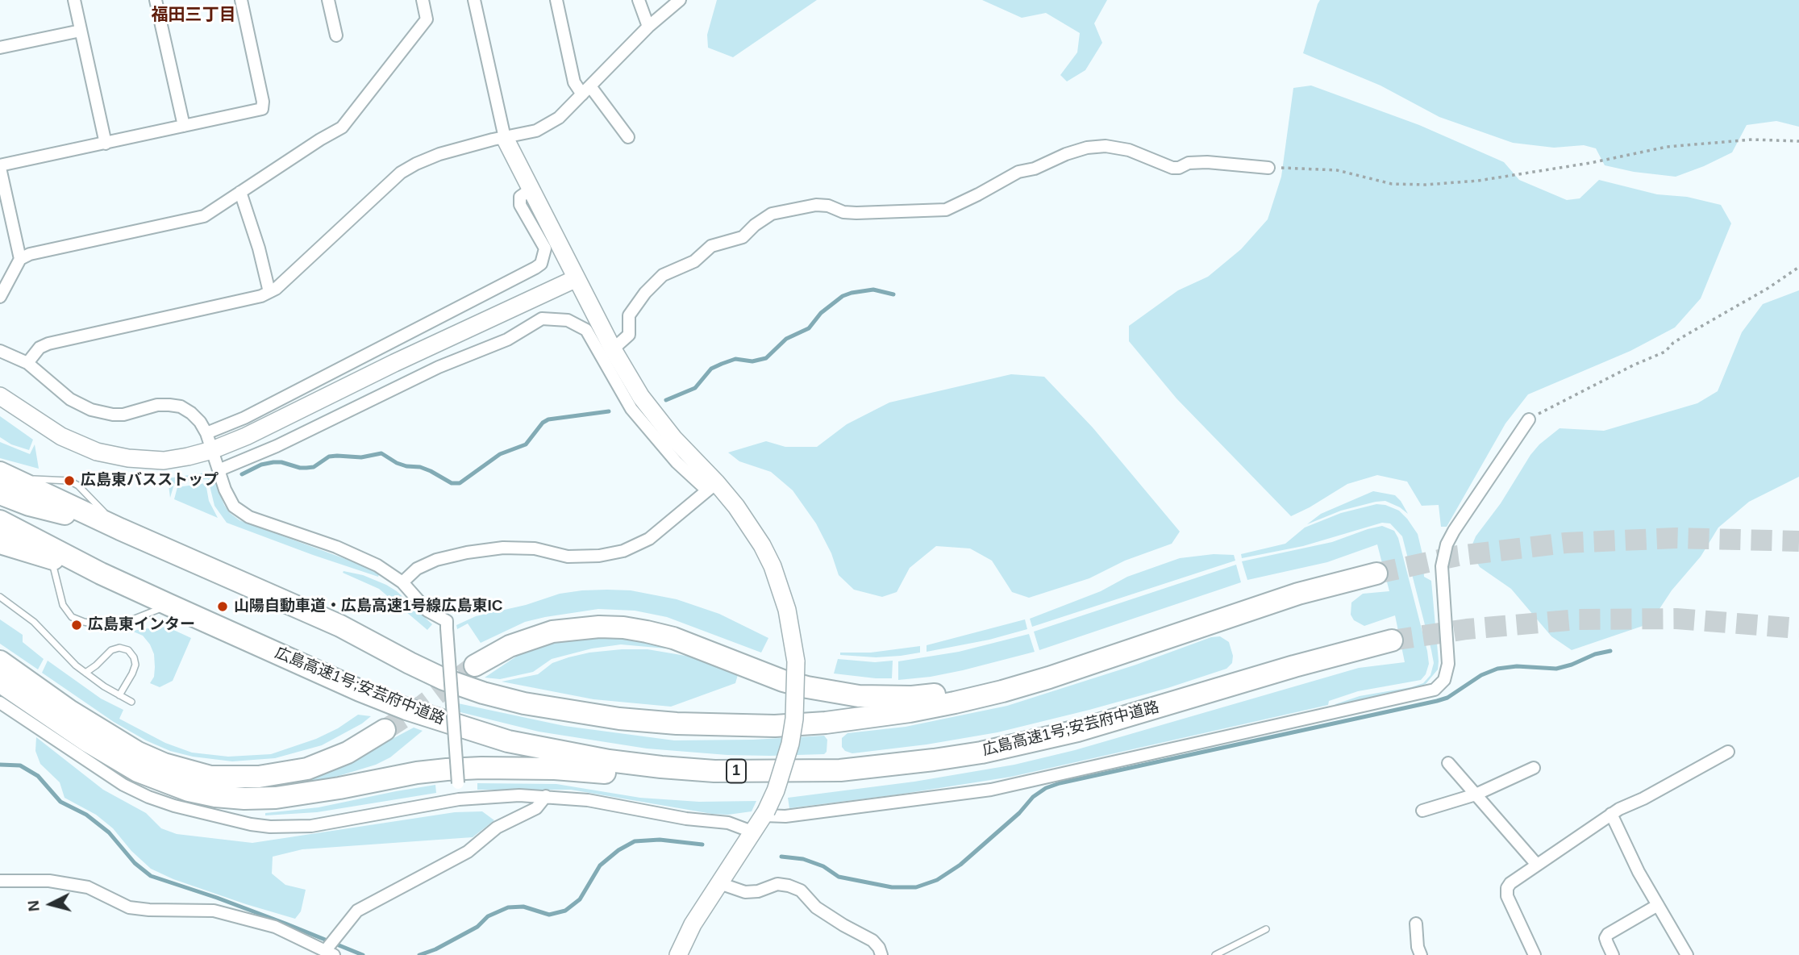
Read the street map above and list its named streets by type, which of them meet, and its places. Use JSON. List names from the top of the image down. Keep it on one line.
{"streets":{"highway":["広島高速1号;安芸府中道路","1"]},"districts":["福田三丁目"],"places":["広島東バスストップ","山陽自動車道・広島高速1号線広島東IC","広島東インター"],"north":"left"}
